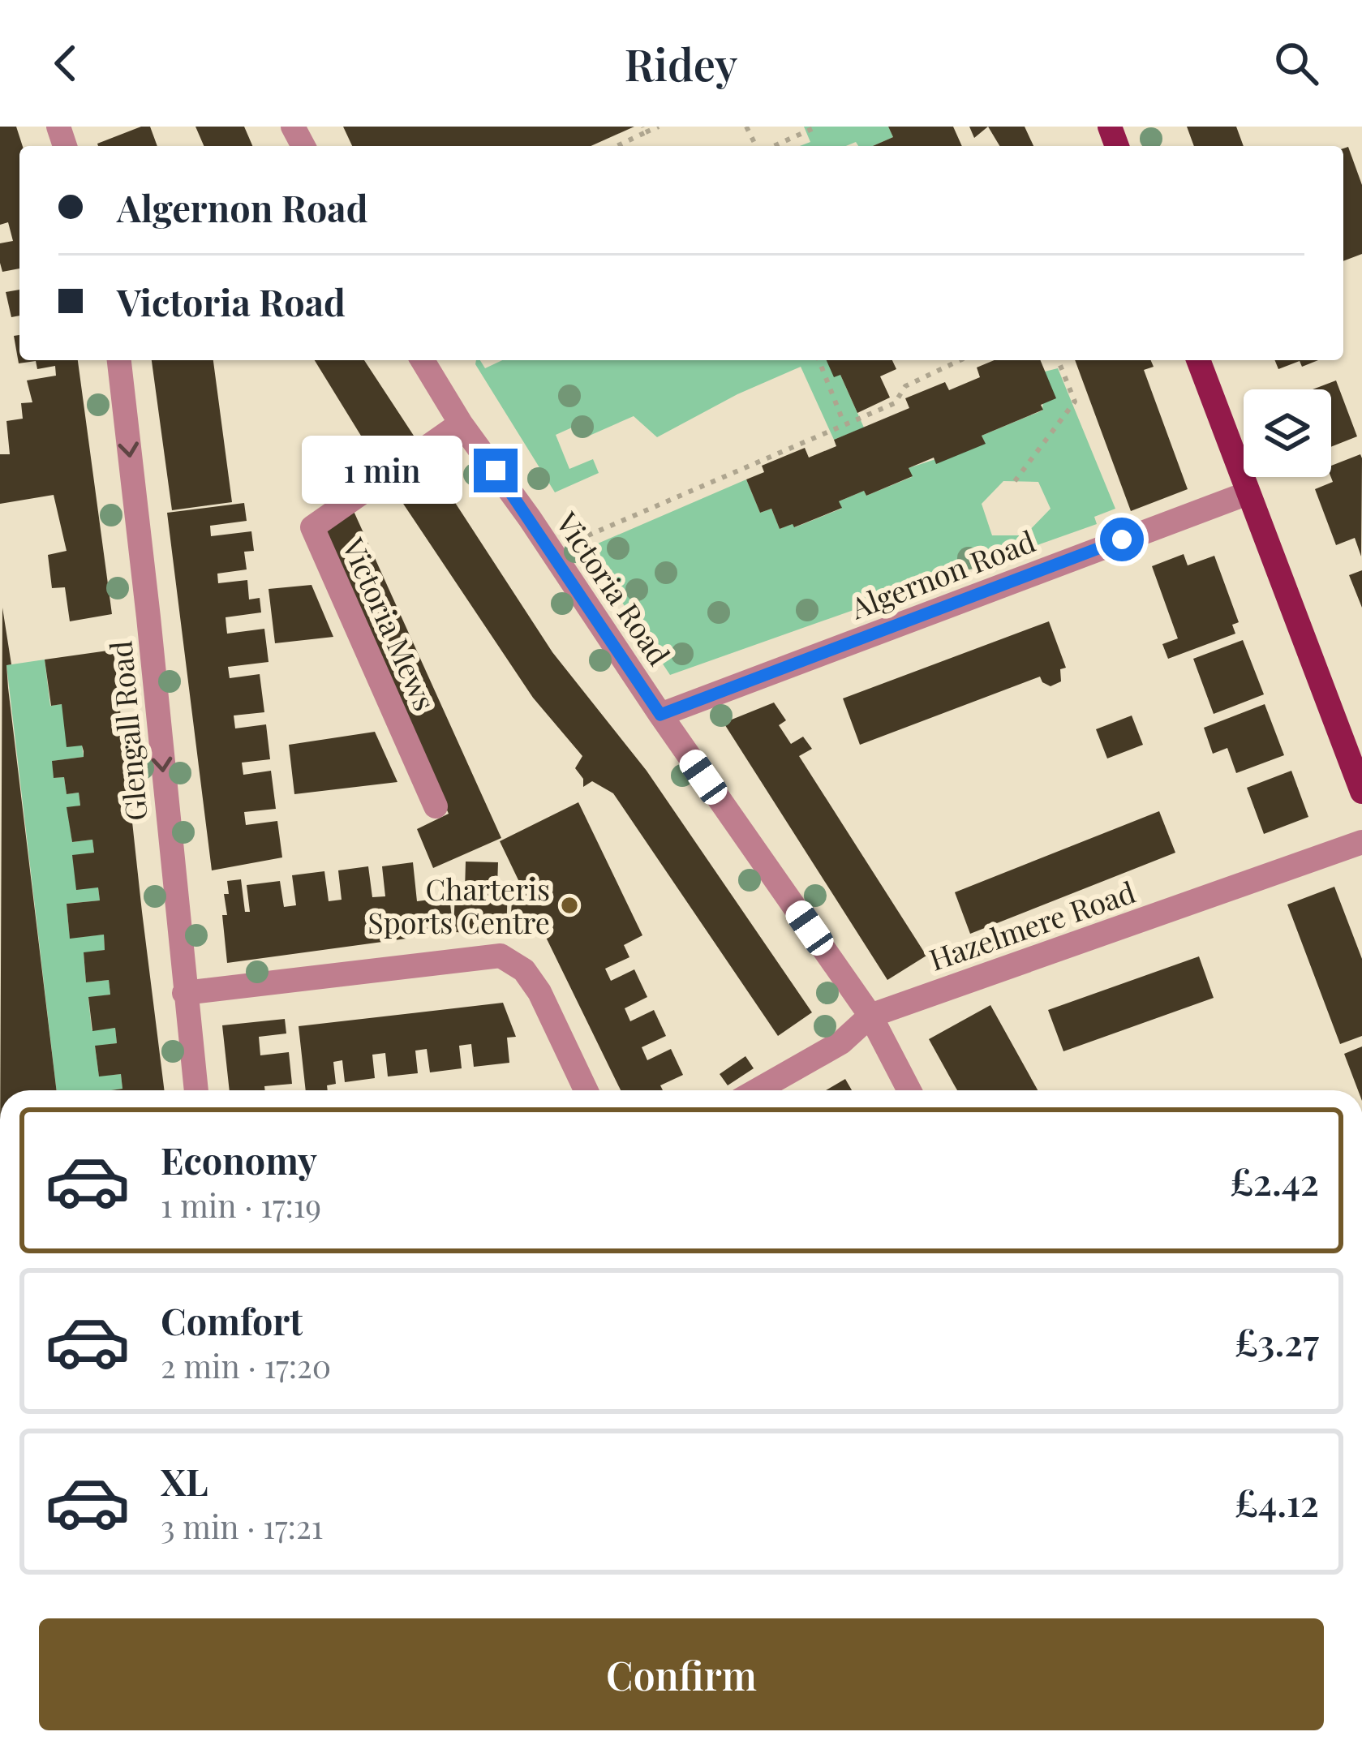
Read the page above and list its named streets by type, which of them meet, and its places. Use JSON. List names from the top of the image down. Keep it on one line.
{"streets":{"street":["Algernon Road","Victoria Road","Victoria Mews","Glengall Road","Hazelmere Road"]},"crossings":[["Algernon Road","Victoria Road"],["Victoria Road","Victoria Mews"],["Victoria Road","Hazelmere Road"]],"one_way":["Glengall Road"],"places":["Charteris Sports Centre"],"page":{"header":"Ridey","banner":["Algernon Road","Victoria Road"],"bubble":"1 min","list":[{"name":"Economy","note":"1 min · 17:19","value":"£2.42"},{"name":"Comfort","note":"2 min · 17:20","value":"£3.27"},{"name":"XL","note":"3 min · 17:21","value":"£4.12"}],"buttons":"Confirm"}}
